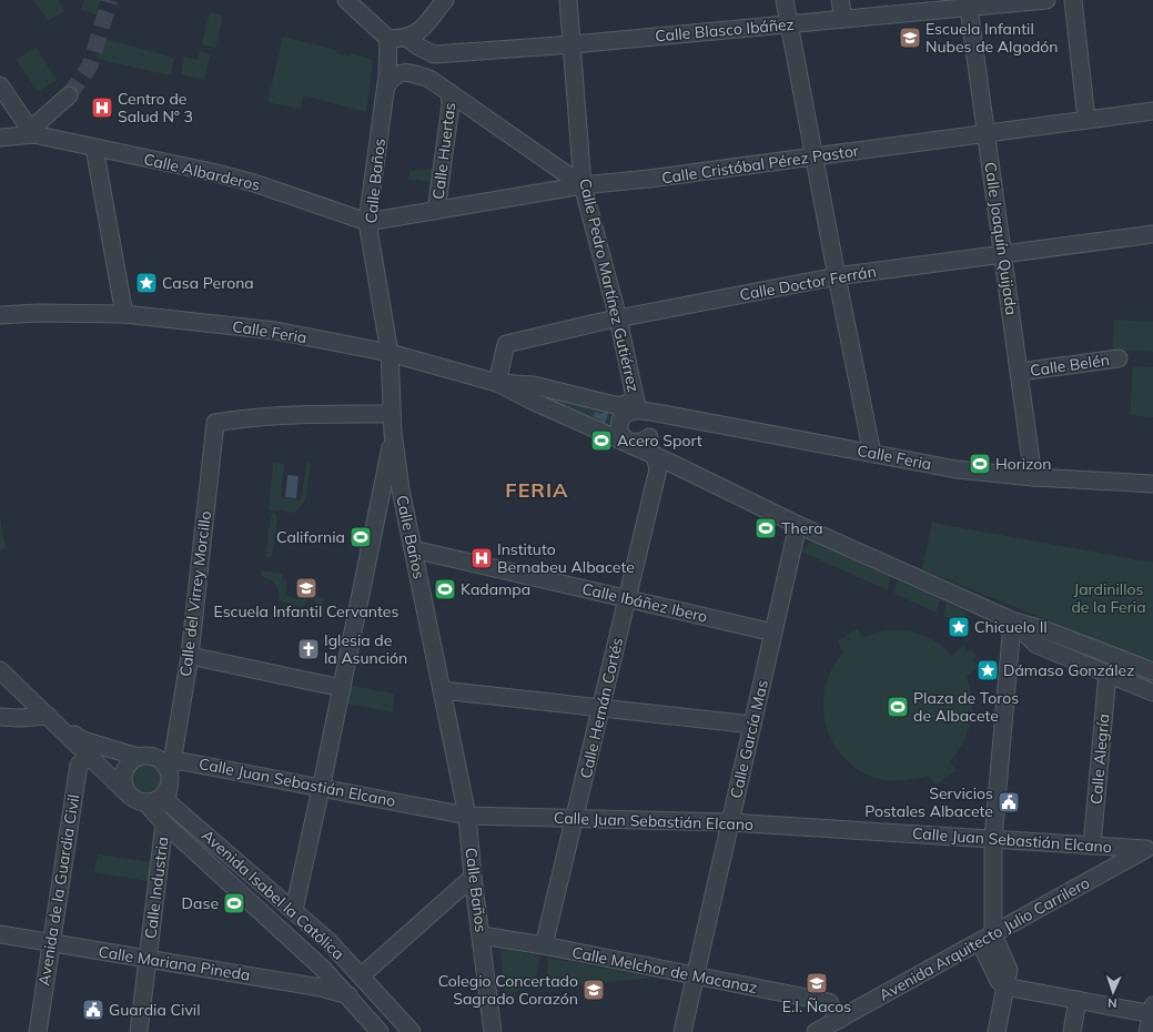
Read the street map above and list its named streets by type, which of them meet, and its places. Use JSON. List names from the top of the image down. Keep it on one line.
{"streets":{"street":["Calle Blasco Ibáñez","Calle Huertas","Calle Cristóbal Pérez Pastor","Calle Albarderos","Calle Baños","Calle Joaquín Quijada","Calle Doctor Ferrán","Calle Pedro Martínez Gutiérrez","Calle Feria","Calle Belén","Calle del Virrey Morcillo","Calle Ibáñez Ibero","Calle Hernán Cortés","Calle García Mas","Calle Alegría","Calle Juan Sebastián Elcano","Calle Industria","Avenida de la Guardia Civil","Avenida Isabel la Católica","Avenida Arquitecto Julio Carrilero","Calle Mariana Pineda","Calle Melchor de Macanaz"]},"crossings":[["Calle Blasco Ibáñez","Calle Joaquín Quijada"],["Calle Blasco Ibáñez","Calle Pedro Martínez Gutiérrez"],["Calle Huertas","Calle Cristóbal Pérez Pastor"],["Calle Cristóbal Pérez Pastor","Calle Albarderos"],["Calle Cristóbal Pérez Pastor","Calle Baños"],["Calle Cristóbal Pérez Pastor","Calle Joaquín Quijada"],["Calle Cristóbal Pérez Pastor","Calle Pedro Martínez Gutiérrez"],["Calle Albarderos","Calle Baños"],["Calle Baños","Calle Feria"],["Calle Baños","Calle del Virrey Morcillo"],["Calle Baños","Calle Ibáñez Ibero"],["Calle Baños","Calle Juan Sebastián Elcano"],["Calle Baños","Calle Melchor de Macanaz"],["Calle Joaquín Quijada","Calle Doctor Ferrán"],["Calle Joaquín Quijada","Calle Feria"],["Calle Joaquín Quijada","Calle Belén"],["Calle Doctor Ferrán","Calle Pedro Martínez Gutiérrez"],["Calle Doctor Ferrán","Calle Feria"],["Calle Pedro Martínez Gutiérrez","Calle Feria"],["Calle Feria","Calle Hernán Cortés"],["Calle Feria","Calle García Mas"],["Calle Feria","Calle Alegría"],["Calle del Virrey Morcillo","Calle Juan Sebastián Elcano"],["Calle del Virrey Morcillo","Avenida Isabel la Católica"],["Calle Ibáñez Ibero","Calle Hernán Cortés"],["Calle Ibáñez Ibero","Calle García Mas"],["Calle Hernán Cortés","Calle Juan Sebastián Elcano"],["Calle Hernán Cortés","Calle Melchor de Macanaz"],["Calle García Mas","Calle Juan Sebastián Elcano"],["Calle García Mas","Calle Melchor de Macanaz"],["Calle Alegría","Calle Juan Sebastián Elcano"],["Calle Juan Sebastián Elcano","Avenida Isabel la Católica"],["Calle Juan Sebastián Elcano","Avenida Arquitecto Julio Carrilero"],["Calle Industria","Avenida Isabel la Católica"],["Calle Industria","Calle Mariana Pineda"],["Avenida de la Guardia Civil","Avenida Isabel la Católica"],["Avenida de la Guardia Civil","Calle Mariana Pineda"],["Avenida Isabel la Católica","Calle Mariana Pineda"],["Avenida Arquitecto Julio Carrilero","Calle Melchor de Macanaz"]],"districts":["FERIA"],"parks":["Jardinillos de la Feria"],"places":{"school or university":["Escuela Infantil Nubes de Algodón","Escuela Infantil Cervantes","E.I. Ñacos","Colegio Concertado Sagrado Corazón"],"hospital":["Centro de Salud Nº 3","Instituto Bernabeu Albacete"],"place":["Casa Perona","Chicuelo II","Dámaso González"],"sports":["Acero Sport","Horizon","Thera","California","Kadampa","Plaza de Toros de Albacete","Dase"],"church":["Iglesia de la Asunción"],"public building":["Servicios Postales Albacete","Guardia Civil"]},"north":"bottom"}
